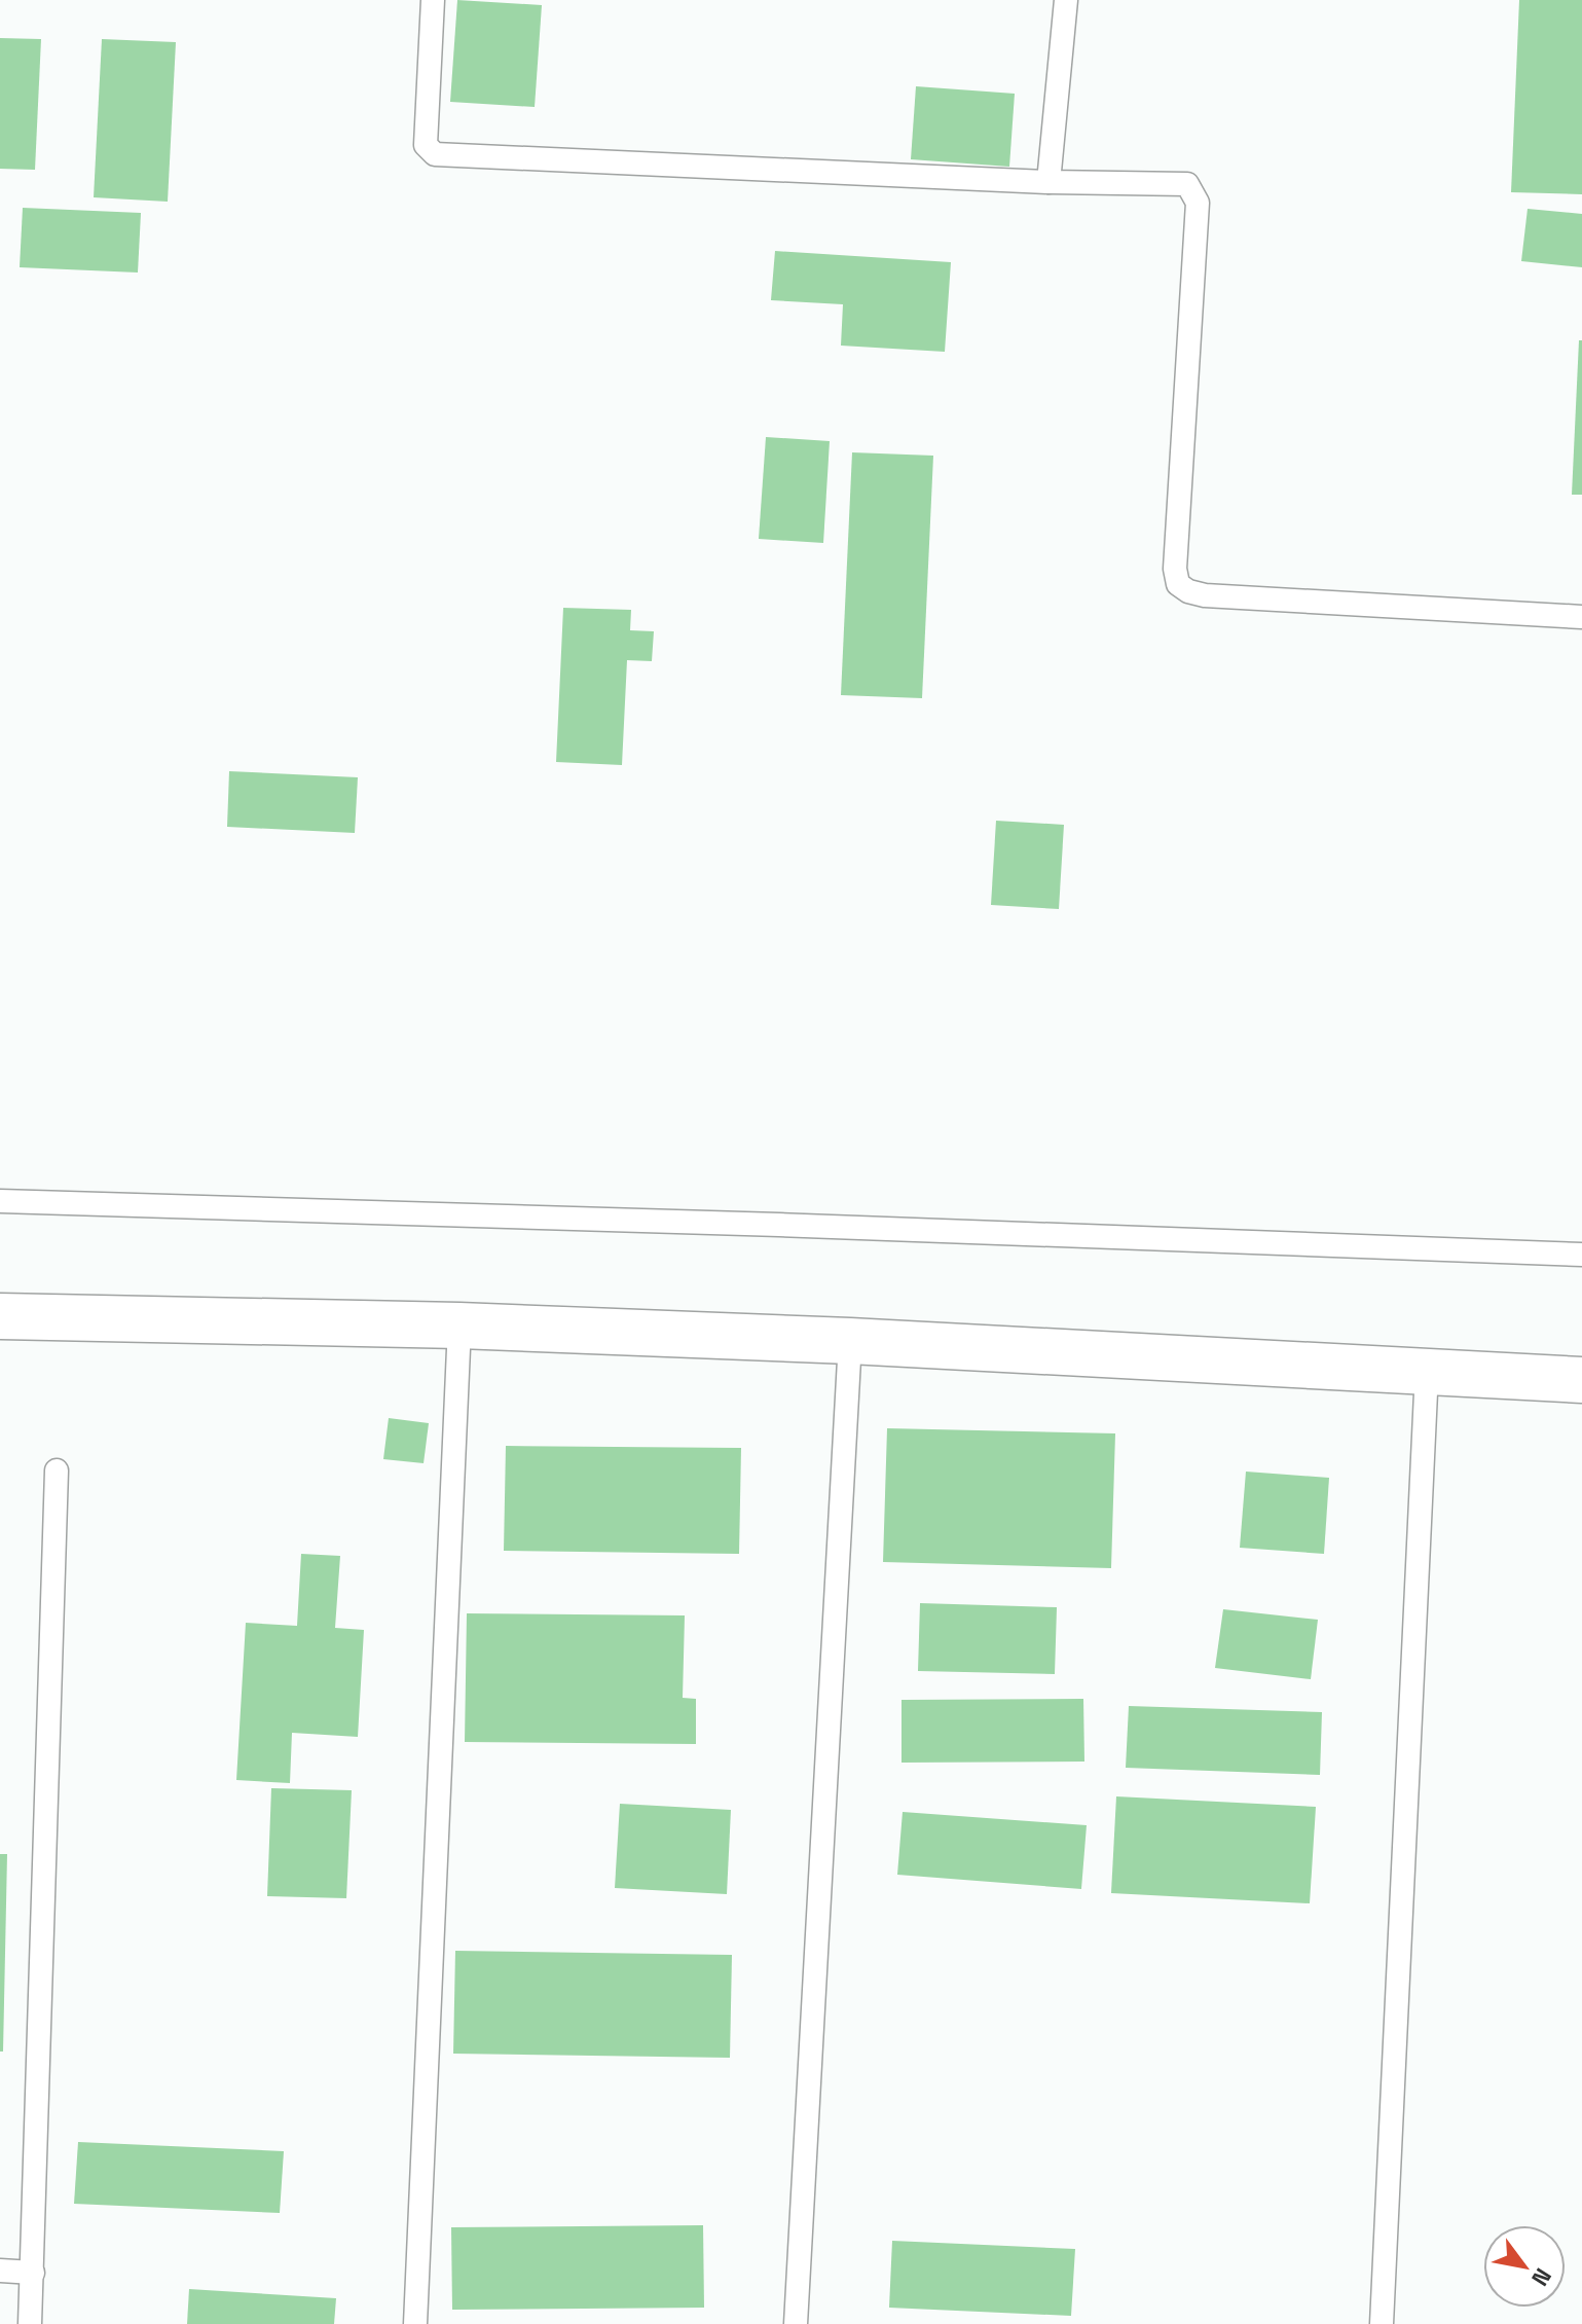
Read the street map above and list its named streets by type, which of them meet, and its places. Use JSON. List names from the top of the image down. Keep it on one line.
{"north":"bottom right"}
